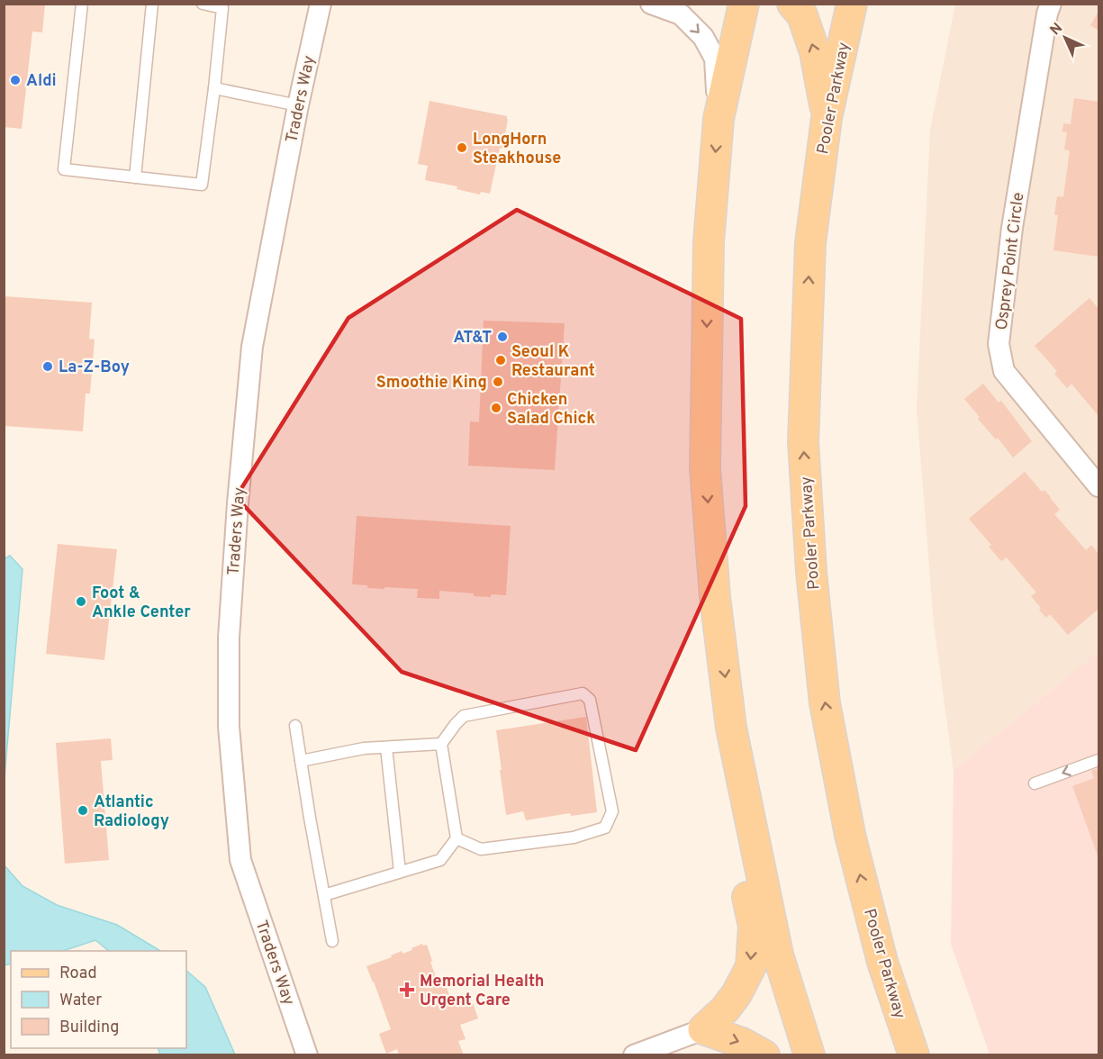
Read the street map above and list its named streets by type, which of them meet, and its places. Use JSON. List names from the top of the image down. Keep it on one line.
{"streets":{"main road":["Pooler Parkway"],"street":["Traders Way","Osprey Point Circle"]},"places":{"other":["Aldi","LongHorn Steakhouse","AT&T","Seoul K Restaurant","La-Z-Boy","Smoothie King","Chicken Salad Chick","Foot & Ankle Center","Atlantic Radiology"],"health":["Memorial Health Urgent Care"]},"legend":["Road","Water","Building"],"north":"top left"}
